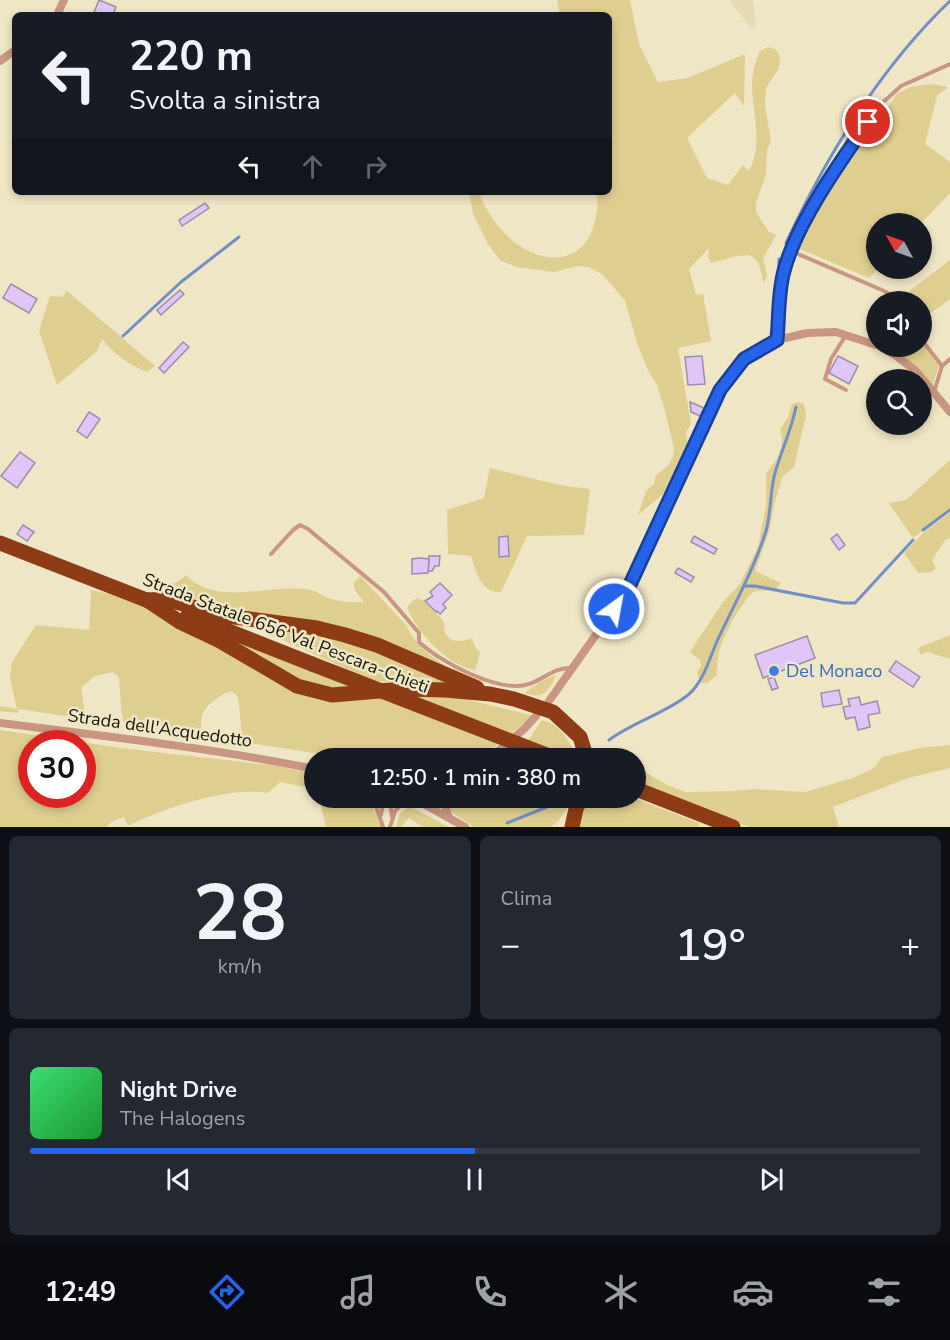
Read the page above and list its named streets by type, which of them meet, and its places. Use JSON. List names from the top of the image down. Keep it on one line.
{"streets":{"highway":["Strada Statale 656 Val Pescara-Chieti"],"street":["Strada dell'Acquedotto"]},"places":["Del Monaco"],"north":"top left","page":{"turn":["220 m","Svolta a sinistra"],"limit":"30","trip":"12:50 · 1 min · 380 m","tile":[["28","km/h"],"Clima"],"heat":["−","19°","+"],"song":["Night Drive","The Halogens"],"tabs":"12:49"}}
